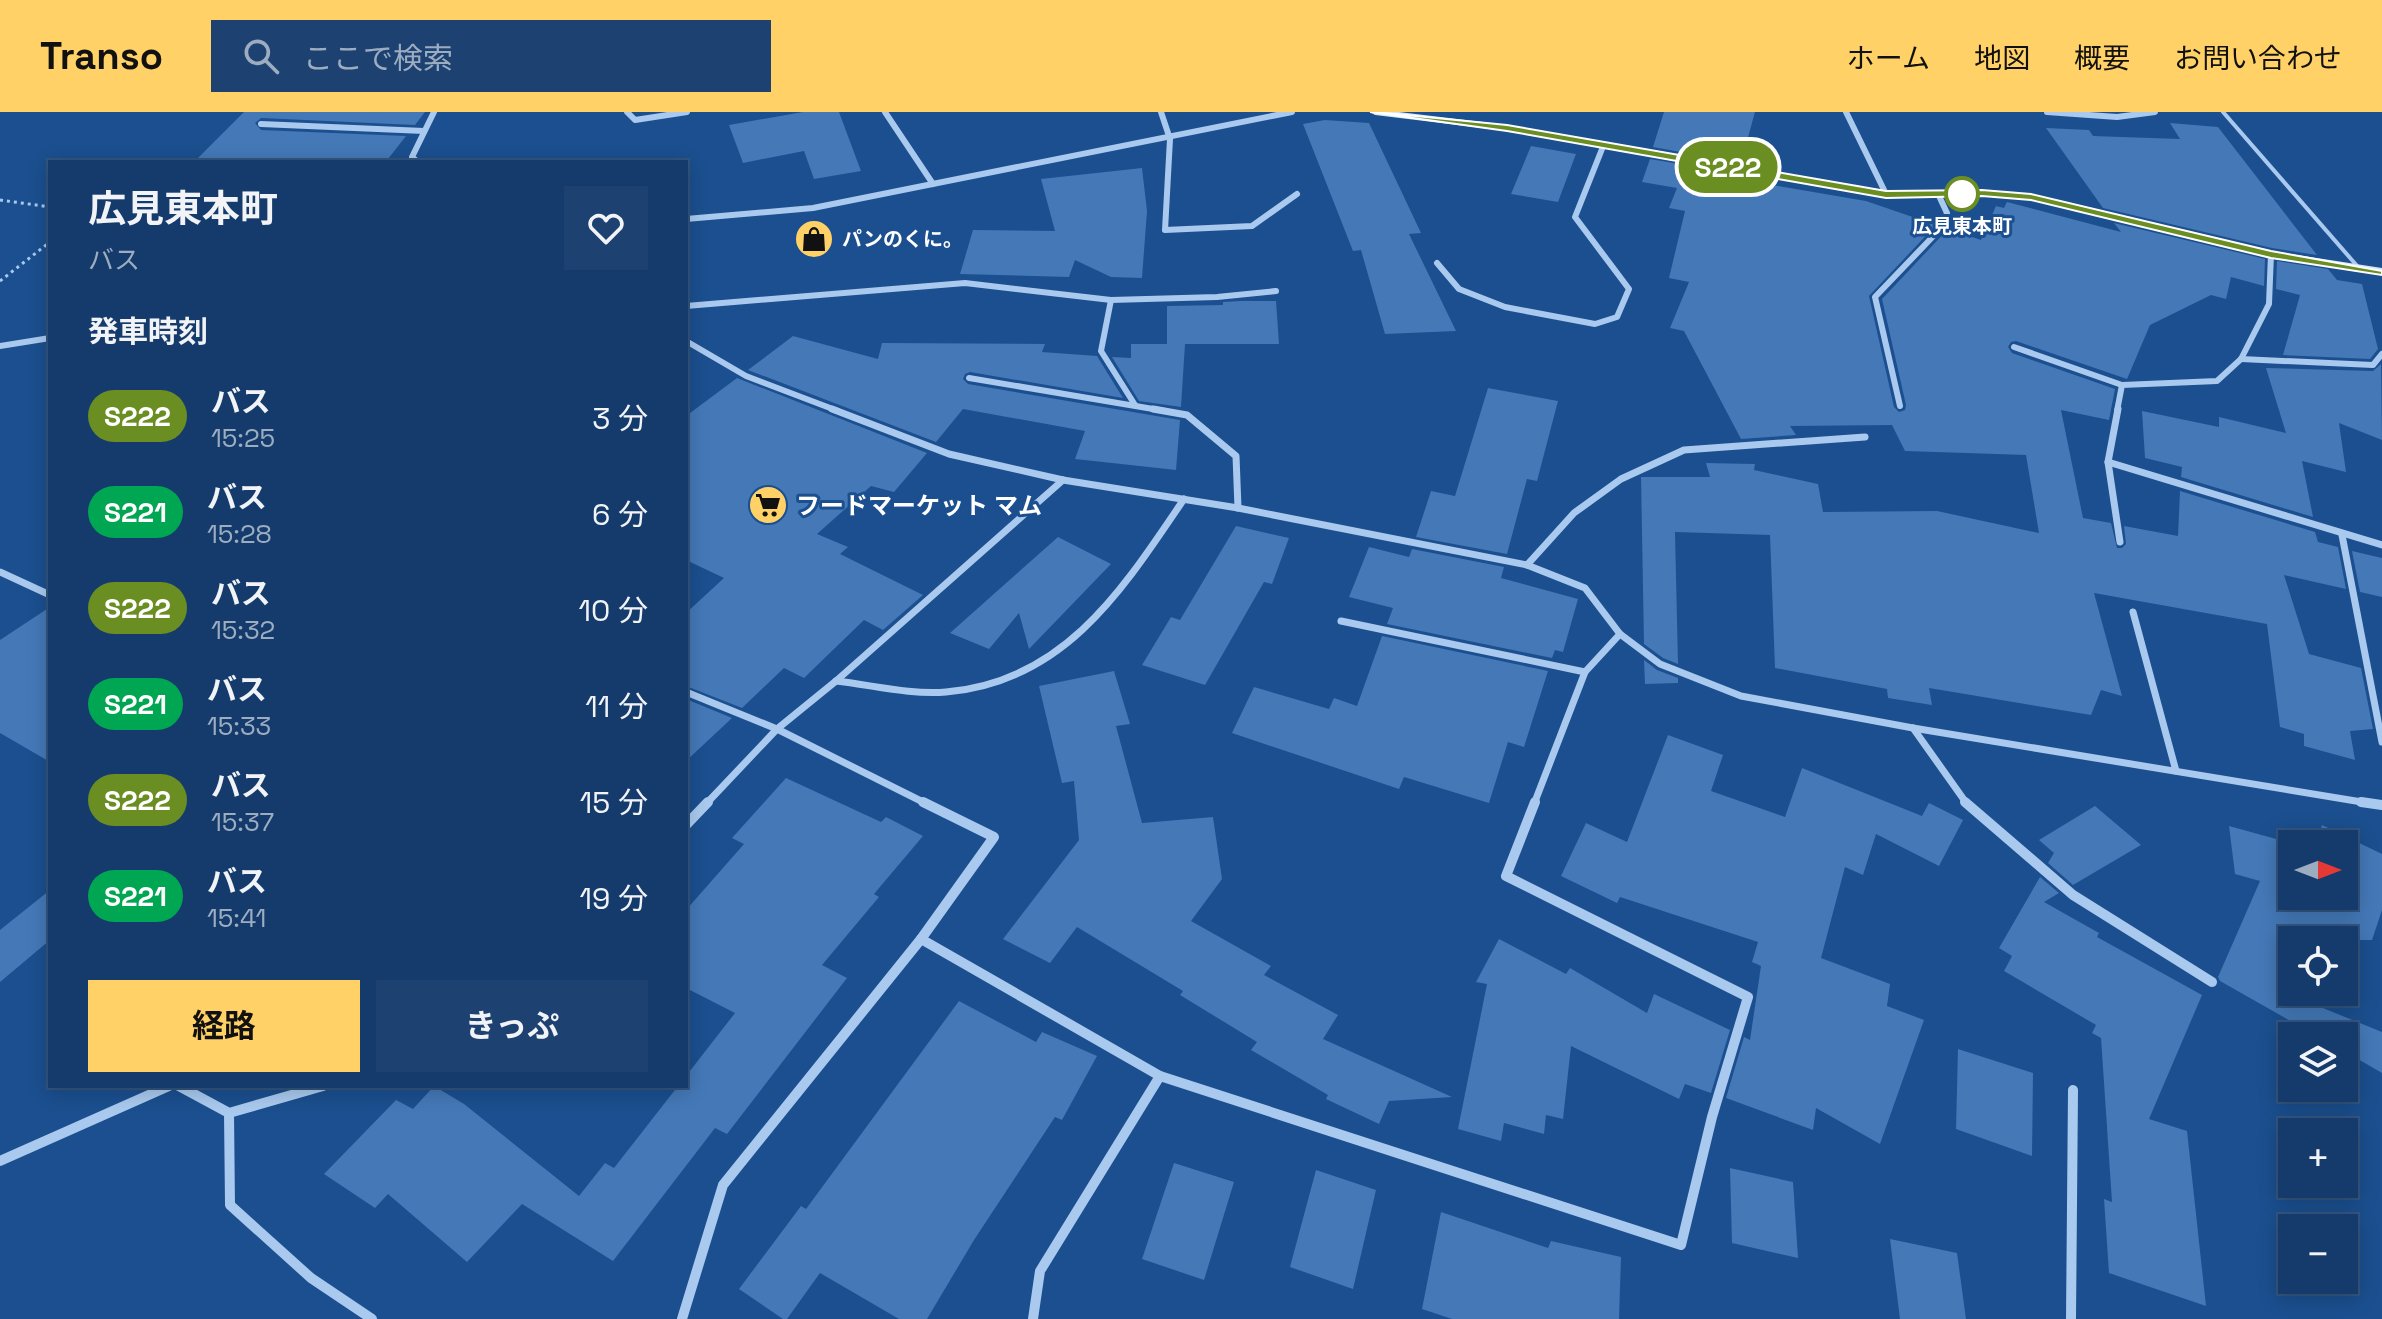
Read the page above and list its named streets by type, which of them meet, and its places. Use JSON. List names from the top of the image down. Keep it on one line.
{"places":{"other":["広見東本町"],"shop":["パンのくに。"],"supermarket":["フードマーケット マム"]},"lines":["bus line S222"],"north":"right","page":{"header":"Transo","search":"ここで検索","nav":["ホーム","地図","概要","お問い合わせ"],"on_map":"S222","heading":[["広見東本町","バス"],"発車時刻"],"list":[{"mark":"S222","name":"バス","note":"15:25","value":"3 分"},{"mark":"S221","name":"バス","note":"15:28","value":"6 分"},{"mark":"S222","name":"バス","note":"15:32","value":"10 分"},{"mark":"S221","name":"バス","note":"15:33","value":"11 分"},{"mark":"S222","name":"バス","note":"15:37","value":"15 分"},{"mark":"S221","name":"バス","note":"15:41","value":"19 分"}],"map_buttons":["+","−"],"buttons":["経路","きっぷ"]}}
